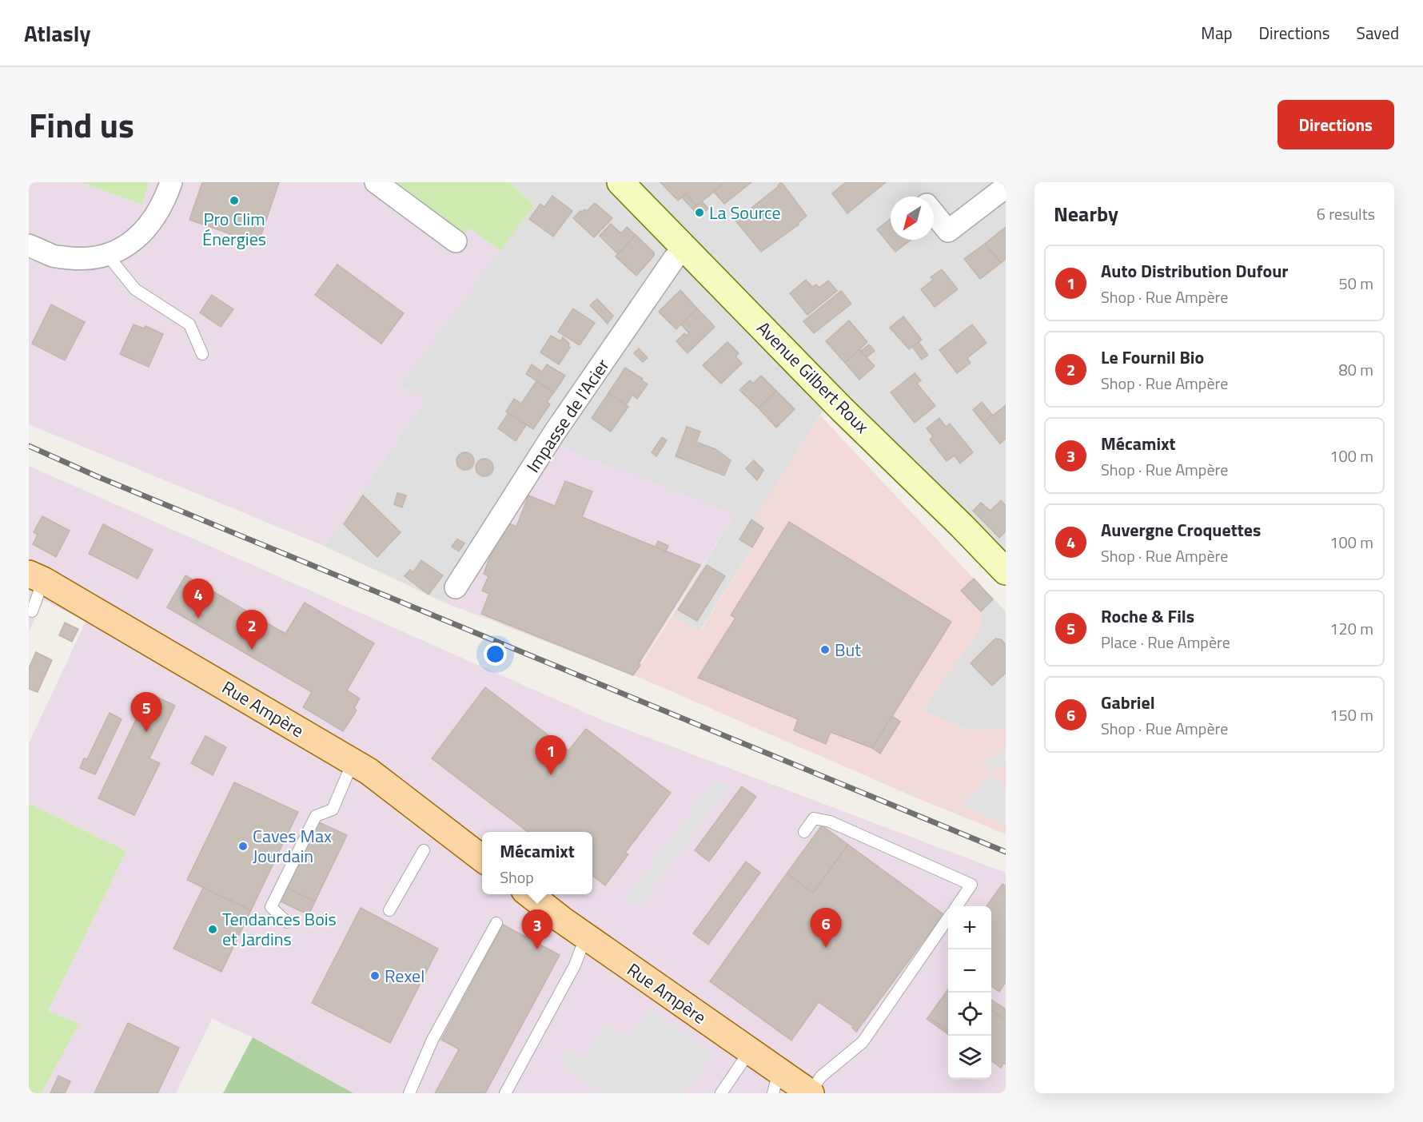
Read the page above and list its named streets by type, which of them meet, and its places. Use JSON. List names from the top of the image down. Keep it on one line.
{"streets":{"main road":["Avenue Gilbert Roux","Rue Ampère"],"street":["Impasse de l'Acier"]},"crossings":[["Avenue Gilbert Roux","Impasse de l'Acier"]],"places":["Pro Clim Énergies","La Source","But","Caves Max Jourdain","Tendances Bois et Jardins","Rexel"],"north":"bottom left","page":{"header":"Atlasly","nav":["Map","Directions","Saved"],"title":"Find us","buttons":"Directions","heading":["Nearby","6 results"],"list":[{"mark":"1","name":"Auto Distribution Dufour","note":"Shop · Rue Ampère","value":"50 m"},{"mark":"2","name":"Le Fournil Bio","note":"Shop · Rue Ampère","value":"80 m"},{"mark":"3","name":"Mécamixt","note":"Shop · Rue Ampère","value":"100 m"},{"mark":"4","name":"Auvergne Croquettes","note":"Shop · Rue Ampère","value":"100 m"},{"mark":"5","name":"Roche & Fils","note":"Place · Rue Ampère","value":"120 m"},{"mark":"6","name":"Gabriel","note":"Shop · Rue Ampère","value":"150 m"}],"pins":["4","2","5","1","6","3"],"popup":["Mécamixt","Shop"],"map_buttons":["+","−"]}}
